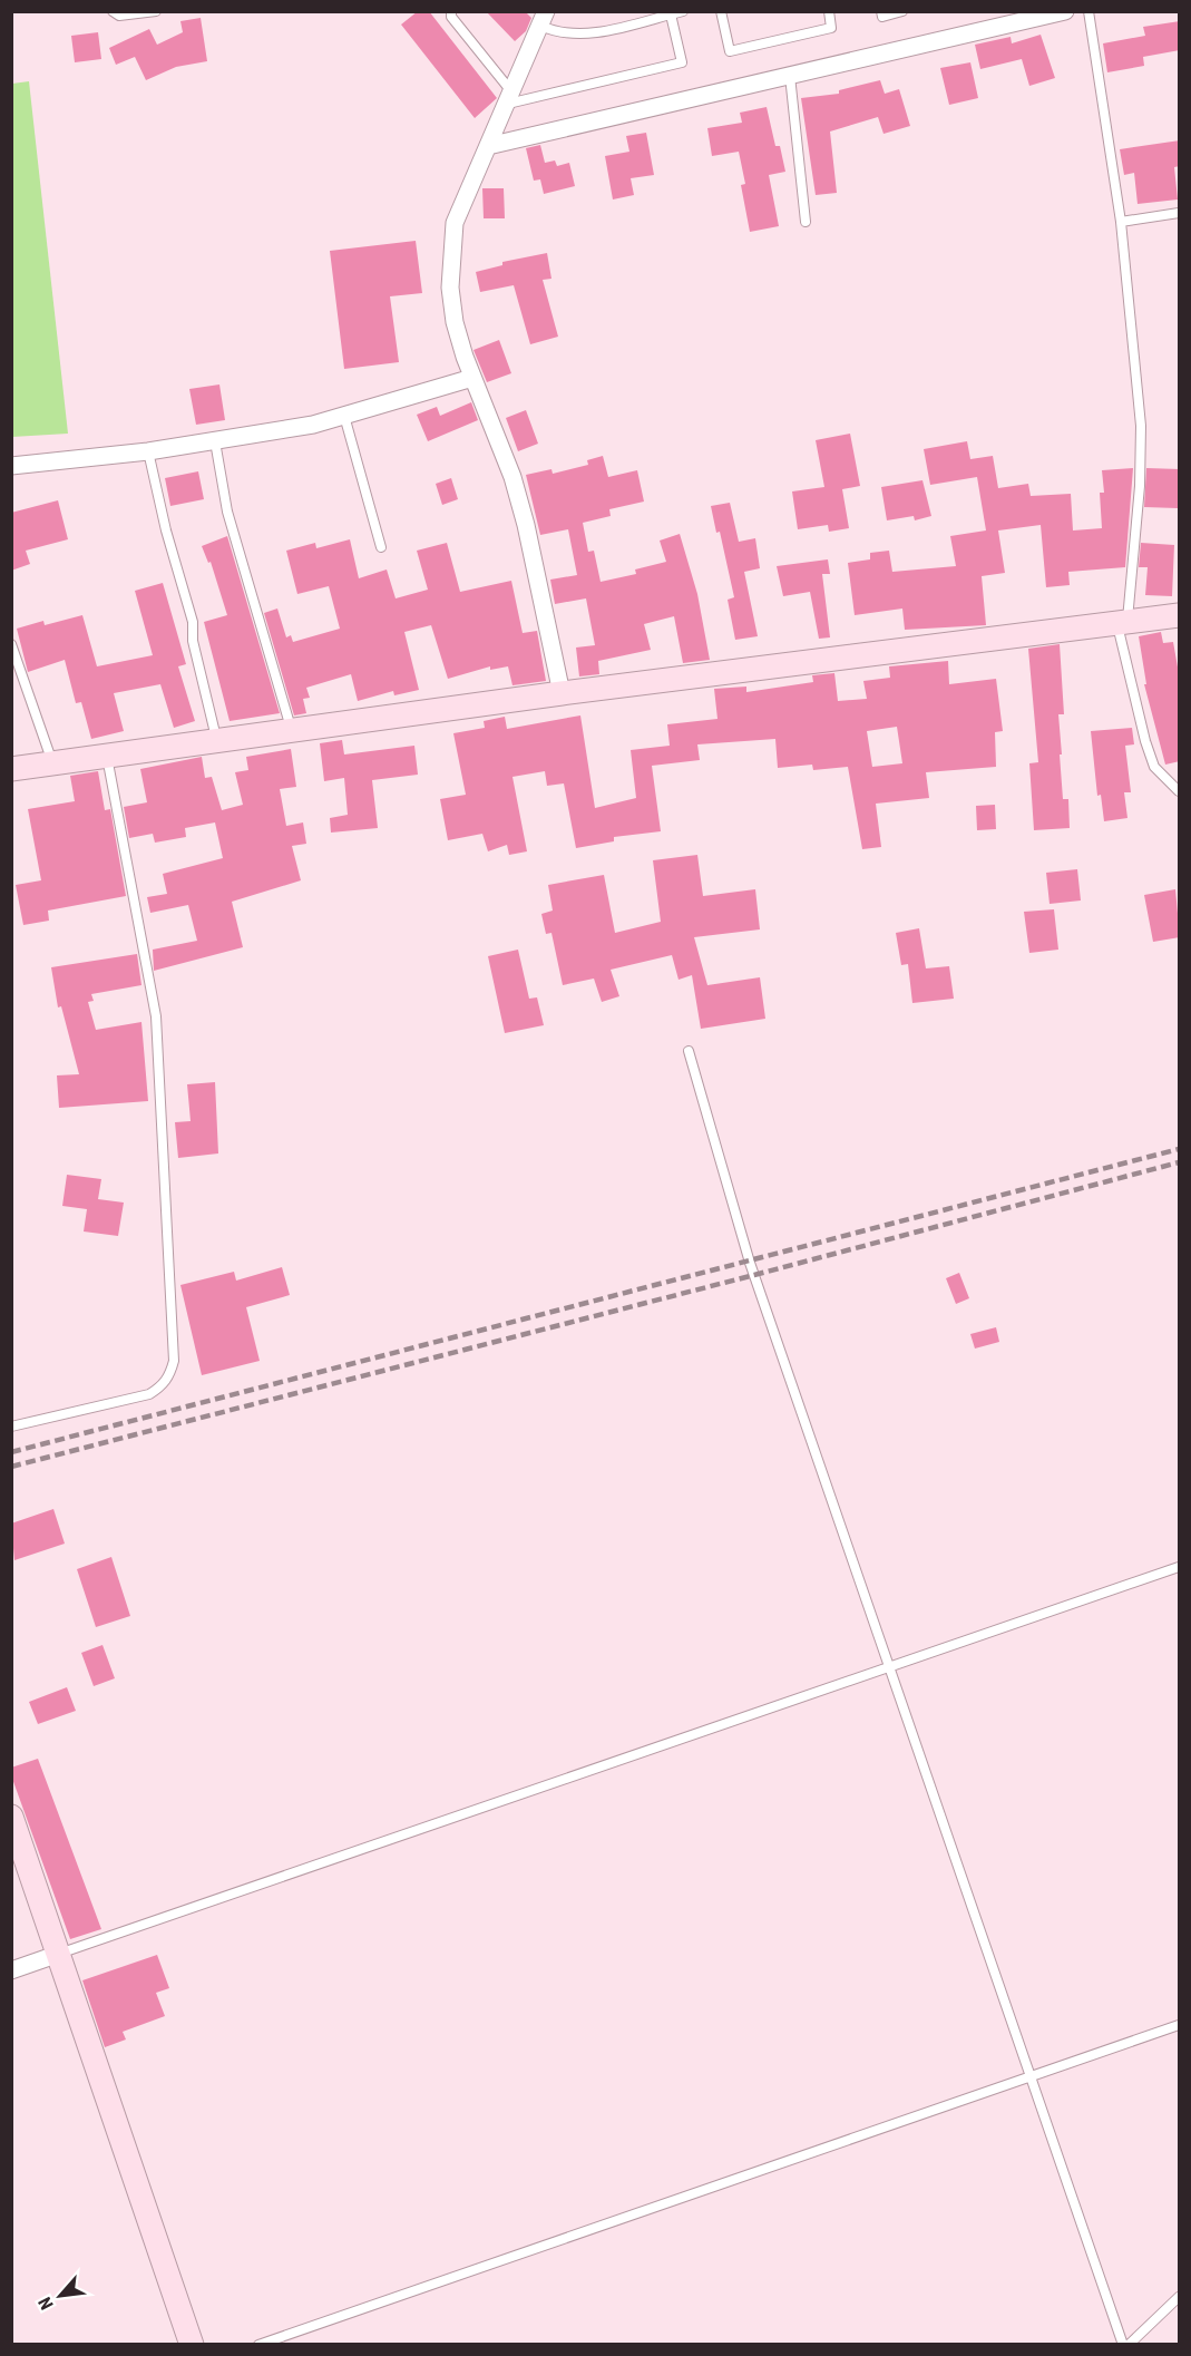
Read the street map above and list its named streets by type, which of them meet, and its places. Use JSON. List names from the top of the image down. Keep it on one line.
{"north":"bottom left"}
